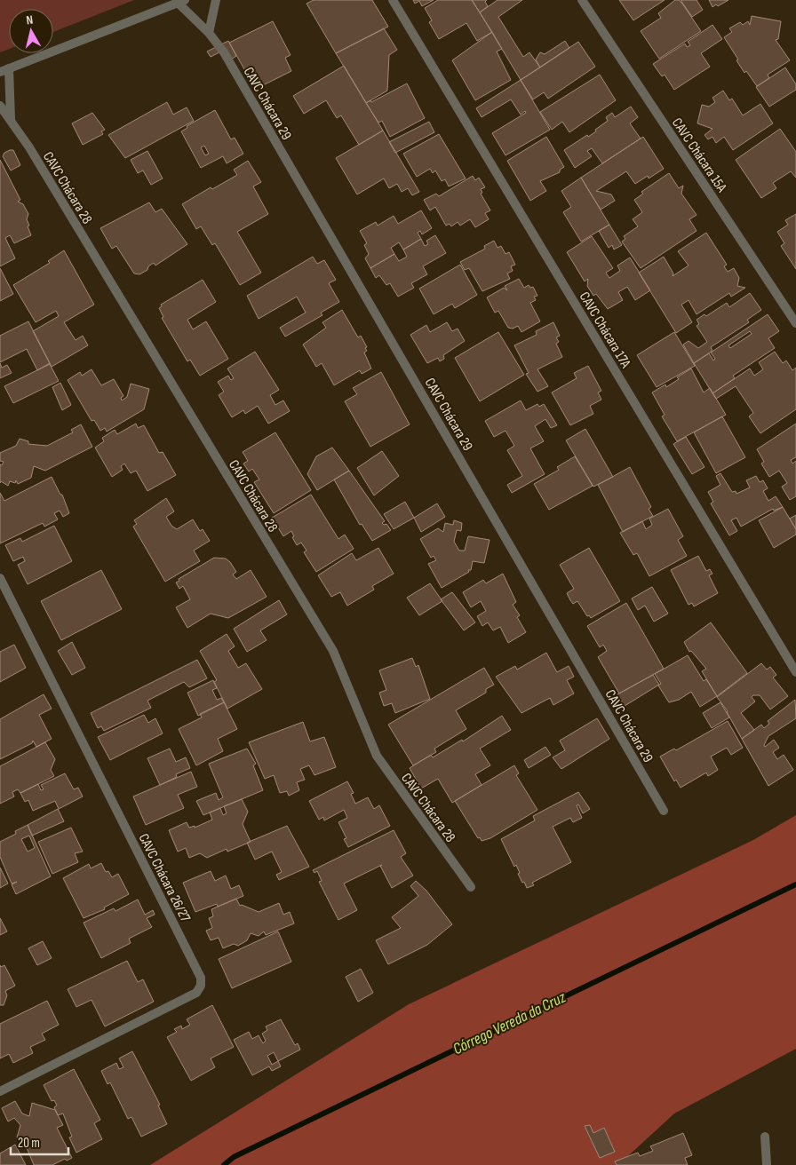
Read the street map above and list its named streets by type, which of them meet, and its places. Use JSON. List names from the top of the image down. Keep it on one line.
{"streets":{"street":["CAVC Chácara 29","CAVC Chácara 15A","CAVC Chácara 28","CAVC Chácara 17A","CAVC Chácara 26/27"]},"water":["Córrego Vereda da Cruz"],"scale_bar":"20 m","north":"top"}
